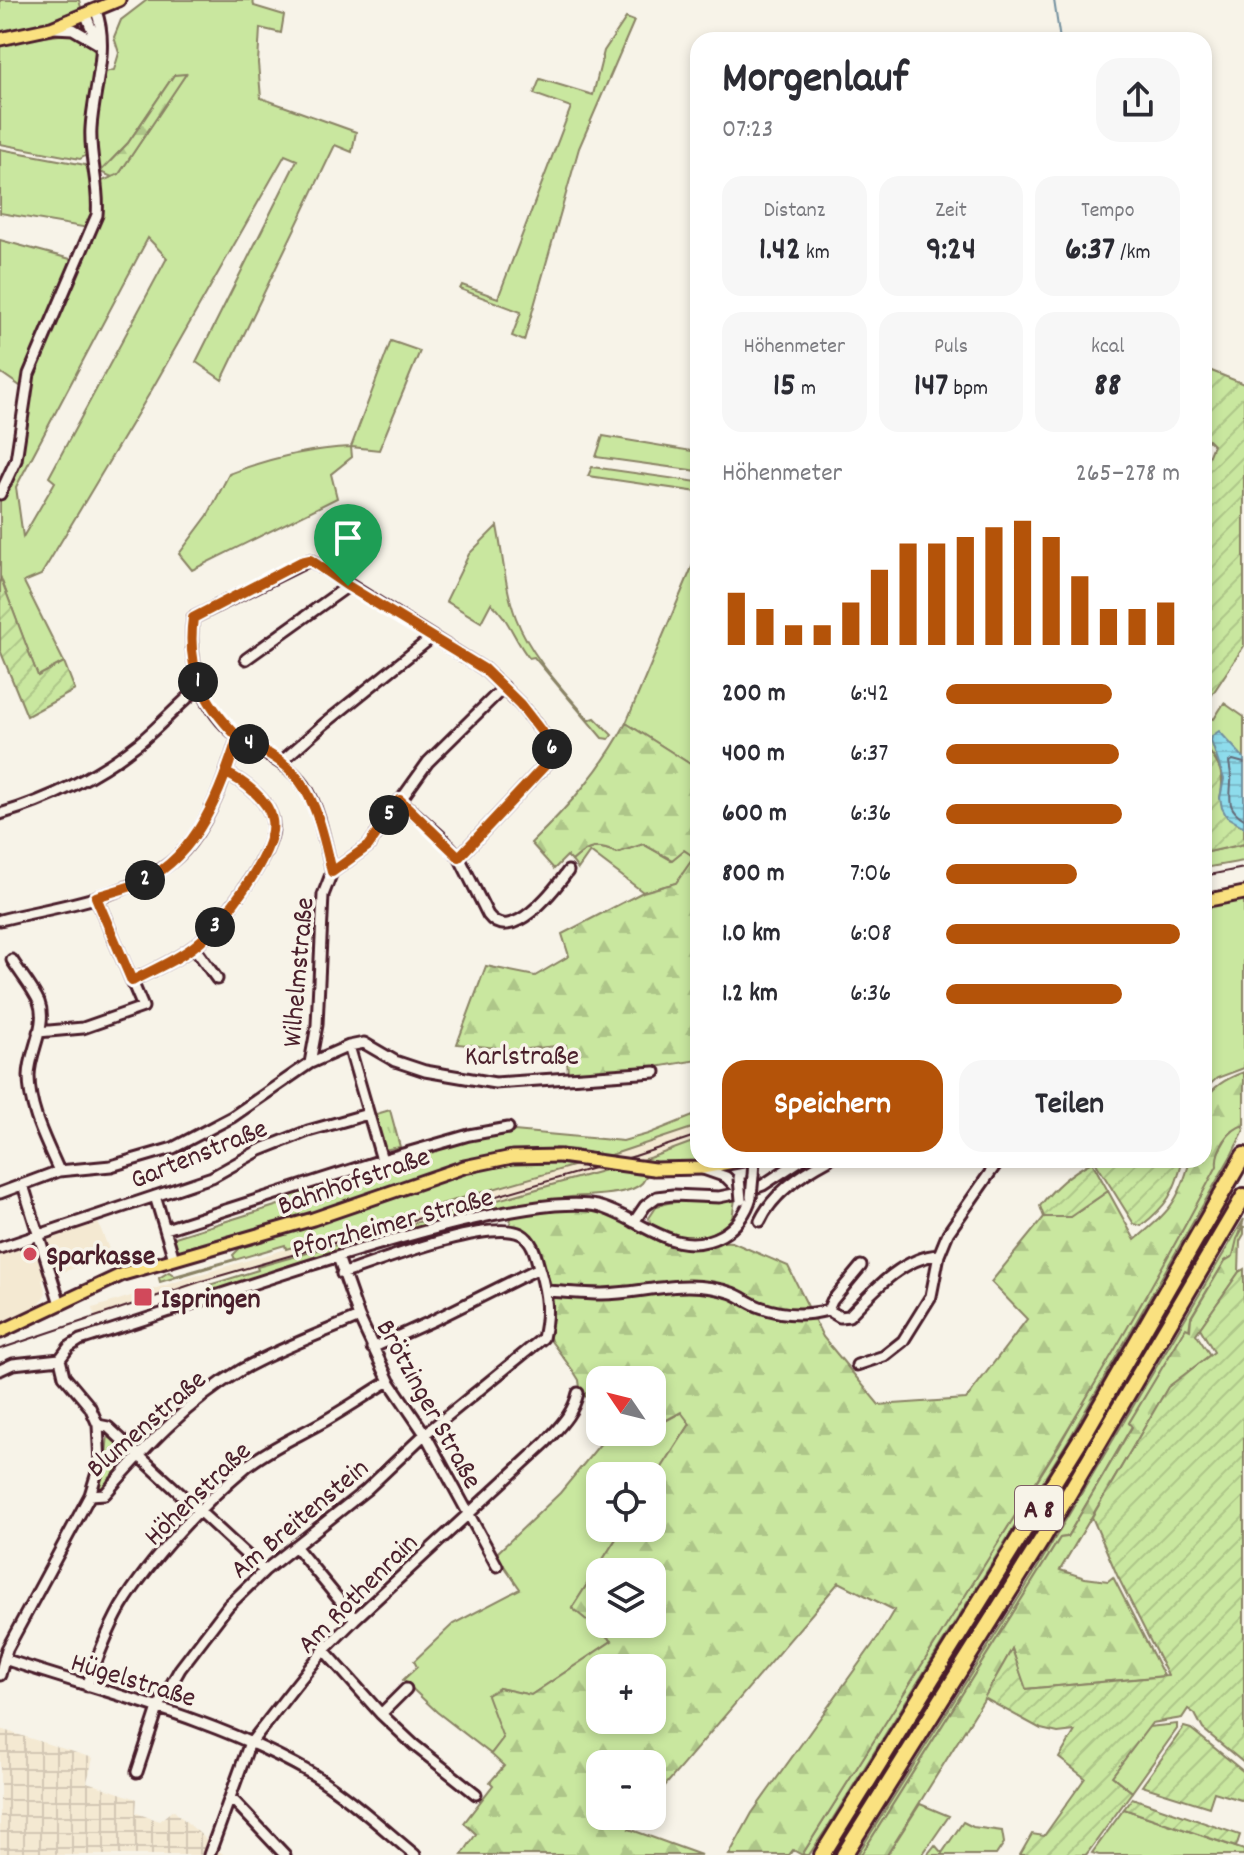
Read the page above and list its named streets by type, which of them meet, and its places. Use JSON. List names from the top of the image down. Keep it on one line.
{"streets":{"highway":["A 8"],"main road":["Bahnhofstraße"],"street":["Wilhelmstraße","Karlstraße","Gartenstraße","Pforzheimer Straße","Brötzinger Straße","Blumenstraße","Höhenstraße","Am Breitenstein","Am Rothenrain","Hügelstraße"]},"crossings":[["Pforzheimer Straße","Brötzinger Straße"],["Brötzinger Straße","Blumenstraße"],["Brötzinger Straße","Höhenstraße"],["Brötzinger Straße","Am Breitenstein"],["Brötzinger Straße","Am Rothenrain"],["Höhenstraße","Hügelstraße"],["Am Breitenstein","Hügelstraße"],["Am Rothenrain","Hügelstraße"]],"places":{"other":["Sparkasse"],"transit":["Ispringen"]},"north":"top left","page":{"heading":["Morgenlauf","07:23"],"stats":[["Distanz","1.42 km"],["Zeit","9:24"],["Tempo","6:37 /km"],["Höhenmeter","15 m"],["Puls","147 bpm"],["kcal","88"]],"chart":["Höhenmeter","265–278 m"],"pins":["1","4","6","5","2","3"],"list":[{"name":"200 m","note":"6:42"},{"name":"400 m","note":"6:37"},{"name":"600 m","note":"6:36"},{"name":"800 m","note":"7:06"},{"name":"1.0 km","note":"6:08"},{"name":"1.2 km","note":"6:36"}],"buttons":["Speichern","Teilen"],"map_buttons":["+","−"]}}
